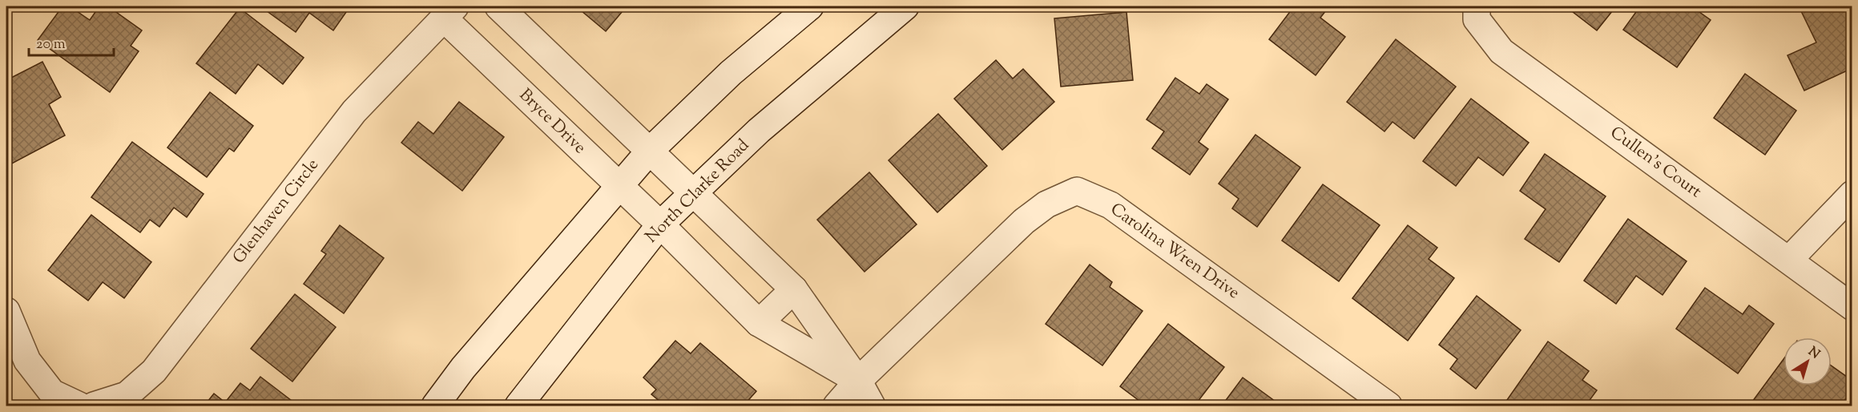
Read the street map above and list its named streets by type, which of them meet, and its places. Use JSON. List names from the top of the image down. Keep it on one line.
{"streets":{"street":["Bryce Drive","Cullen's Court","North Clarke Road","Glenhaven Circle","Carolina Wren Drive"]},"crossings":[["Bryce Drive","North Clarke Road"],["Bryce Drive","Glenhaven Circle"],["Bryce Drive","Carolina Wren Drive"]],"scale_bar":"20 m","north":"top right"}
